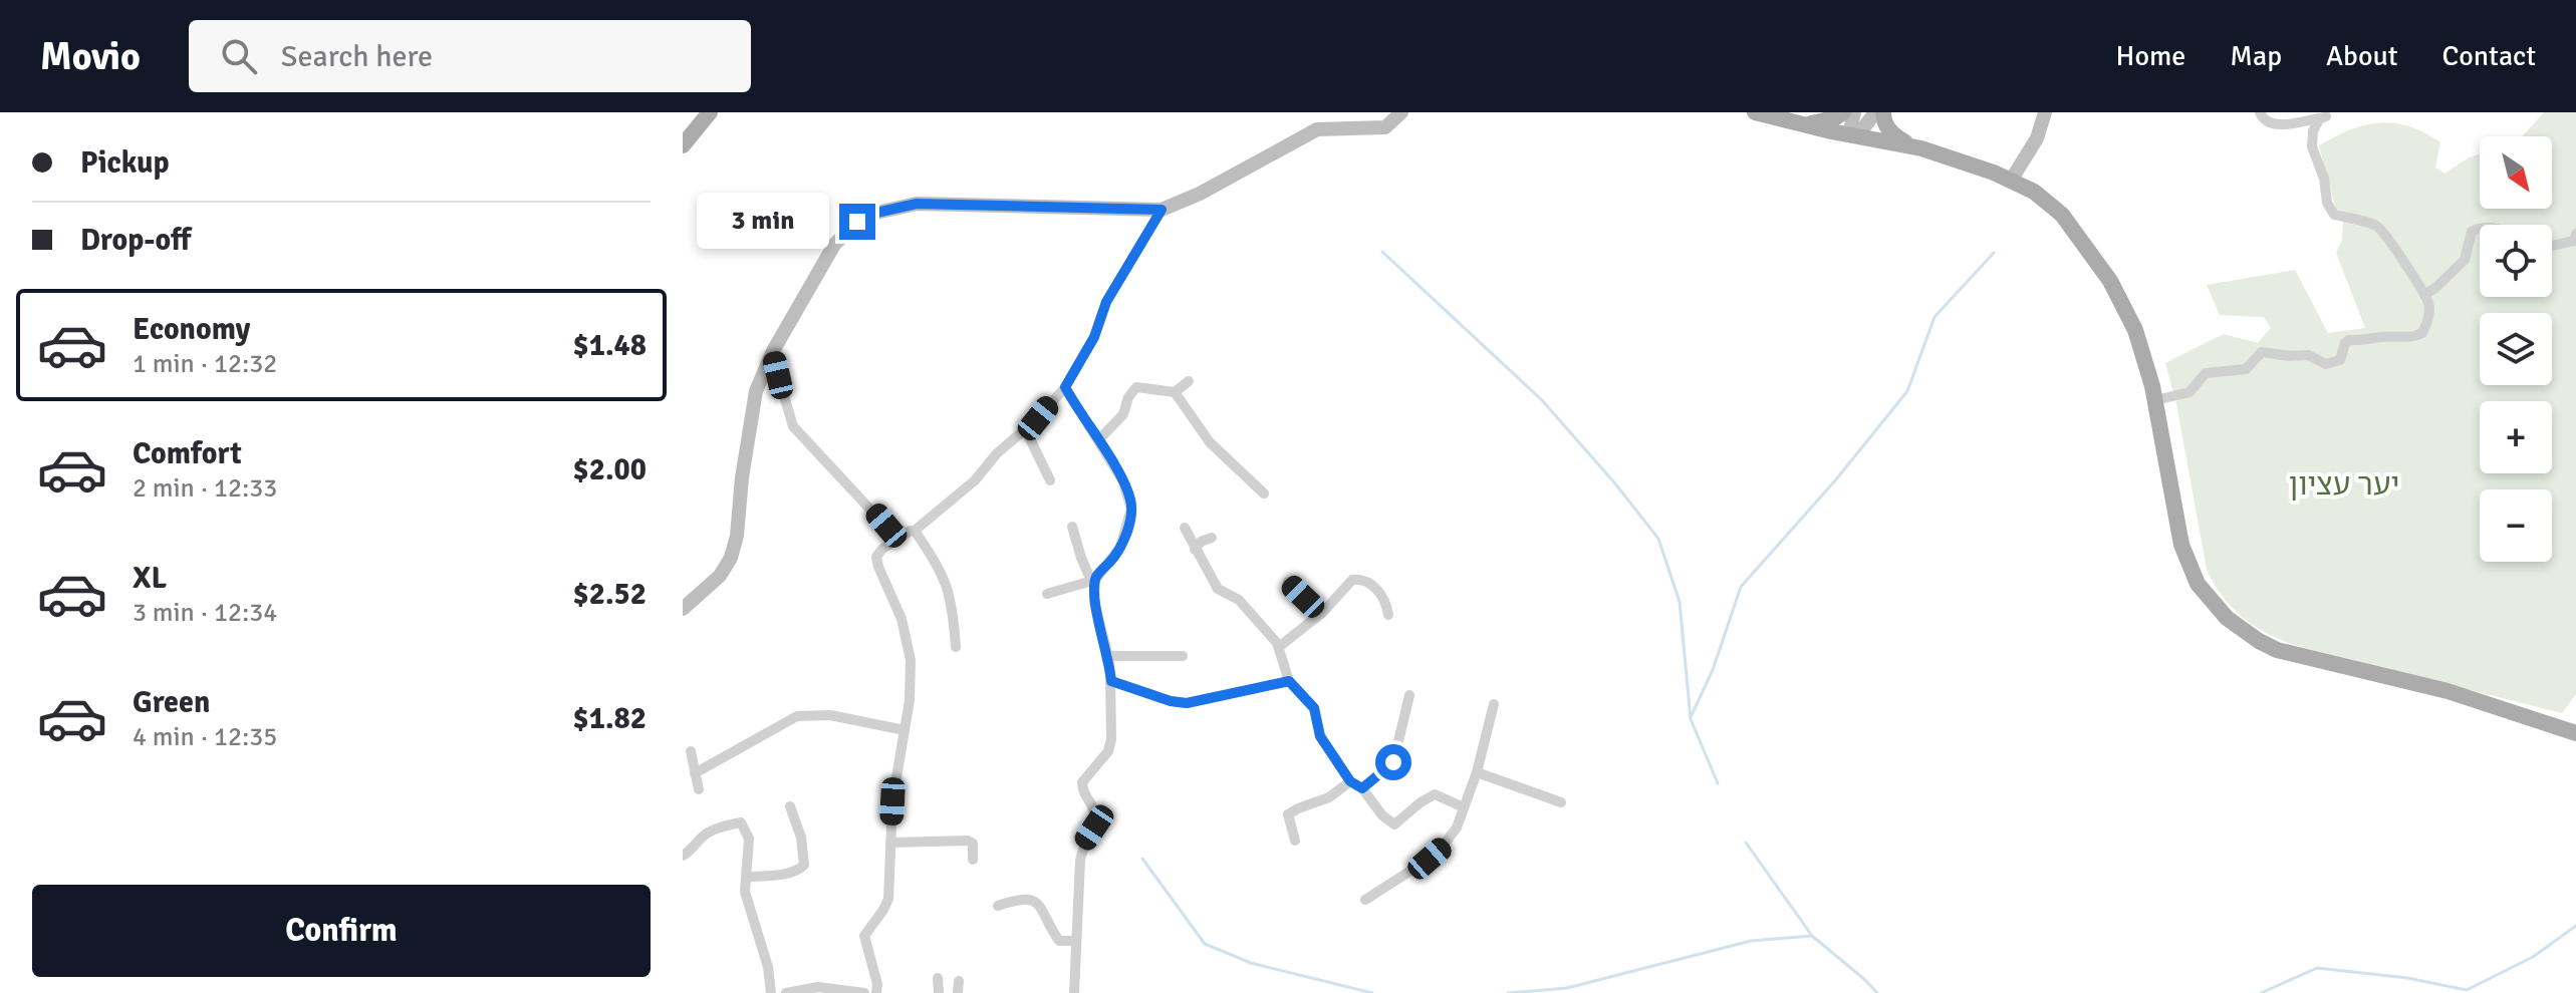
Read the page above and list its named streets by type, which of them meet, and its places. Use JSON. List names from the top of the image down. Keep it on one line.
{"parks":["יער עציון"],"north":"bottom right","page":{"header":"Movio","search":"Search here","nav":["Home","Map","About","Contact"],"banner":["Pickup","Drop-off"],"map_buttons":["+","−"],"bubble":"3 min","list":[{"name":"Economy","note":"1 min · 12:32","value":"$1.48"},{"name":"Comfort","note":"2 min · 12:33","value":"$2.00"},{"name":"XL","note":"3 min · 12:34","value":"$2.52"},{"name":"Green","note":"4 min · 12:35","value":"$1.82"}],"buttons":"Confirm"}}
